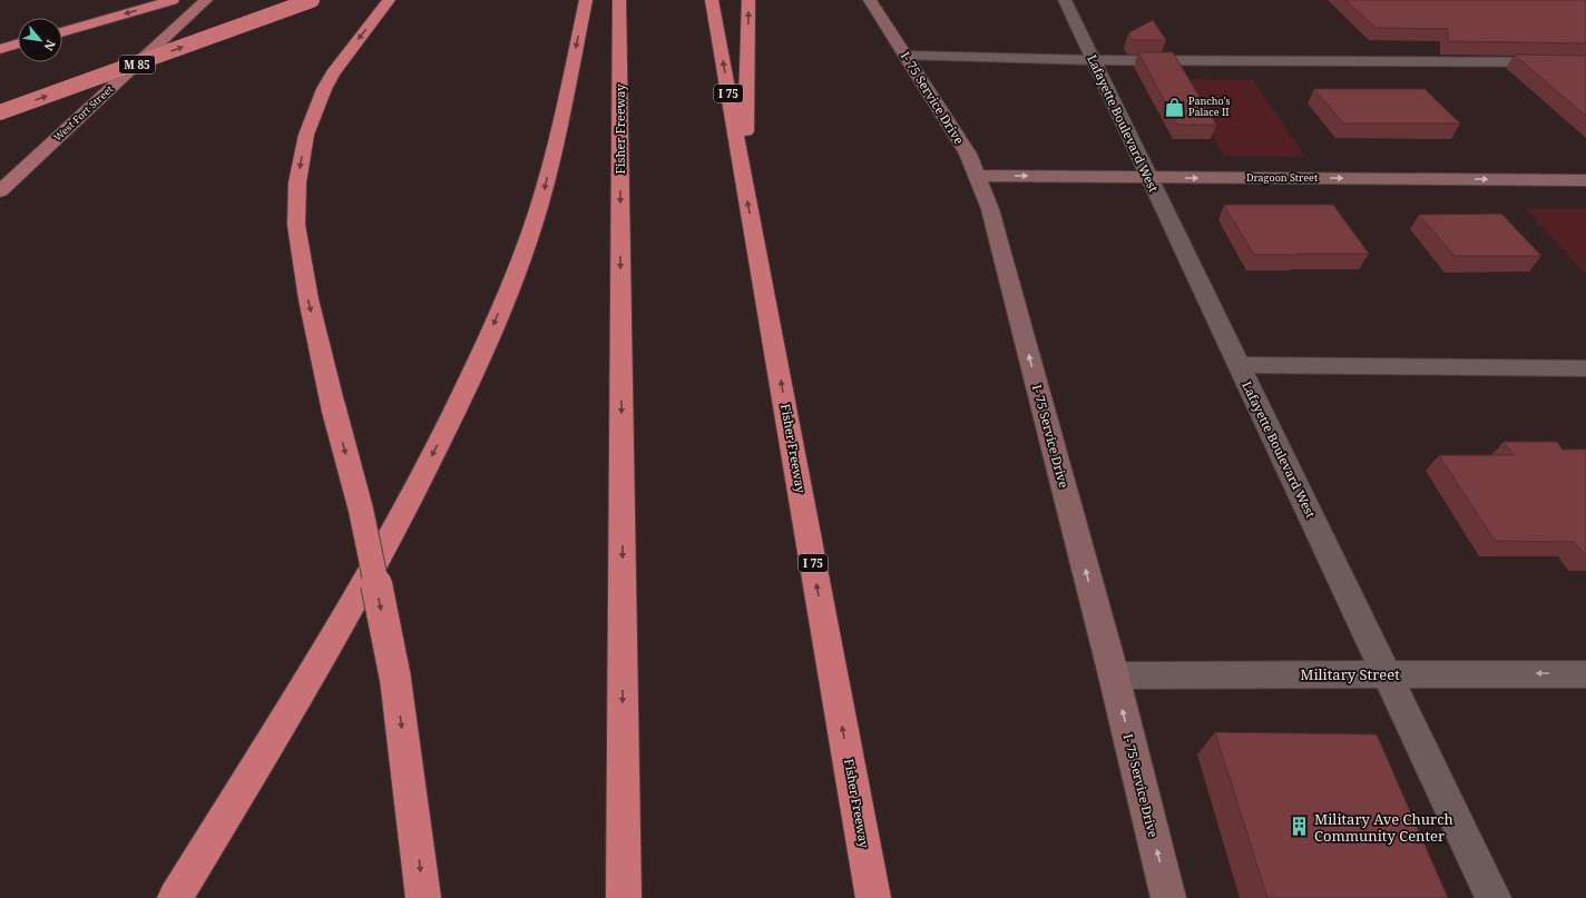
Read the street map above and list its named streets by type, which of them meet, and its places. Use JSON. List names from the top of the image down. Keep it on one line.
{"streets":{"highway":["I 75","Fisher Freeway"],"main road":["M 85","I- 75 Service Drive","West Fort Street","Dragoon Street"],"street":["Lafayette Boulevard West","Military Street"]},"crossings":[["I- 75 Service Drive","Dragoon Street"],["I- 75 Service Drive","Military Street"],["Lafayette Boulevard West","Dragoon Street"],["Lafayette Boulevard West","Military Street"]],"one_way":["I- 75 Service Drive","Dragoon Street","Military Street"],"places":{"shop":["Pancho's Palace II"],"building":["Military Ave Church Community Center"]},"north":"bottom right"}
